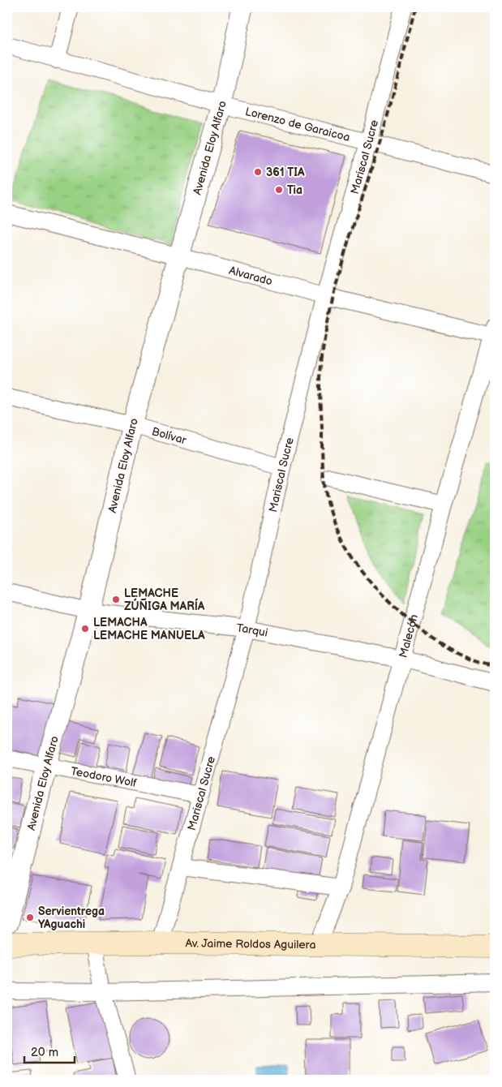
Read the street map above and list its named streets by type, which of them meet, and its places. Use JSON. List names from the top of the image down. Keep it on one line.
{"streets":{"main road":["Av. Jaime Roldos Aguilera"],"street":["Lorenzo de Garaicoa","Avenida Eloy Alfaro","Mariscal Sucre","Alvarado","Bolívar","Tarqui","Malecón","Teodoro Wolf"]},"crossings":[["Lorenzo de Garaicoa","Avenida Eloy Alfaro"],["Lorenzo de Garaicoa","Mariscal Sucre"],["Avenida Eloy Alfaro","Alvarado"],["Avenida Eloy Alfaro","Bolívar"],["Avenida Eloy Alfaro","Tarqui"],["Avenida Eloy Alfaro","Teodoro Wolf"],["Mariscal Sucre","Alvarado"],["Mariscal Sucre","Bolívar"],["Mariscal Sucre","Tarqui"],["Mariscal Sucre","Teodoro Wolf"],["Mariscal Sucre","Av. Jaime Roldos Aguilera"],["Alvarado","Malecón"],["Tarqui","Malecón"],["Malecón","Av. Jaime Roldos Aguilera"]],"places":["361 TIA","Tia","LEMACHE ZÚÑIGA MARÍA","LEMACHA LEMACHE MANUELA","Servientrega YAguachi"],"scale_bar":"20 m"}
